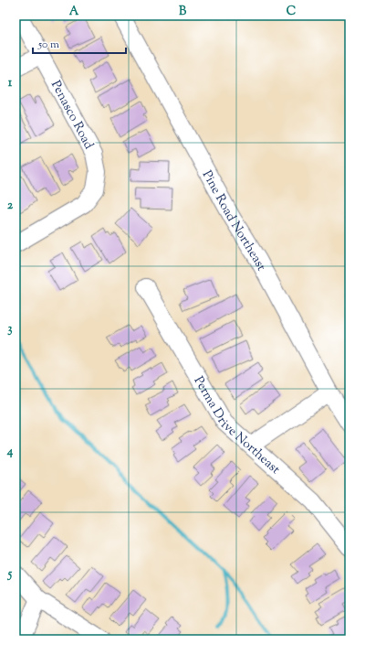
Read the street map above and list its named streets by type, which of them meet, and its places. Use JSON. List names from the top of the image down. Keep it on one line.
{"streets":{"street":["Penasco Road","Pine Road Northeast","Perma Drive Northeast"]},"scale_bar":"50 m","grid":{"columns":["A","B","C"],"rows":["1","2","3","4","5"]}}
